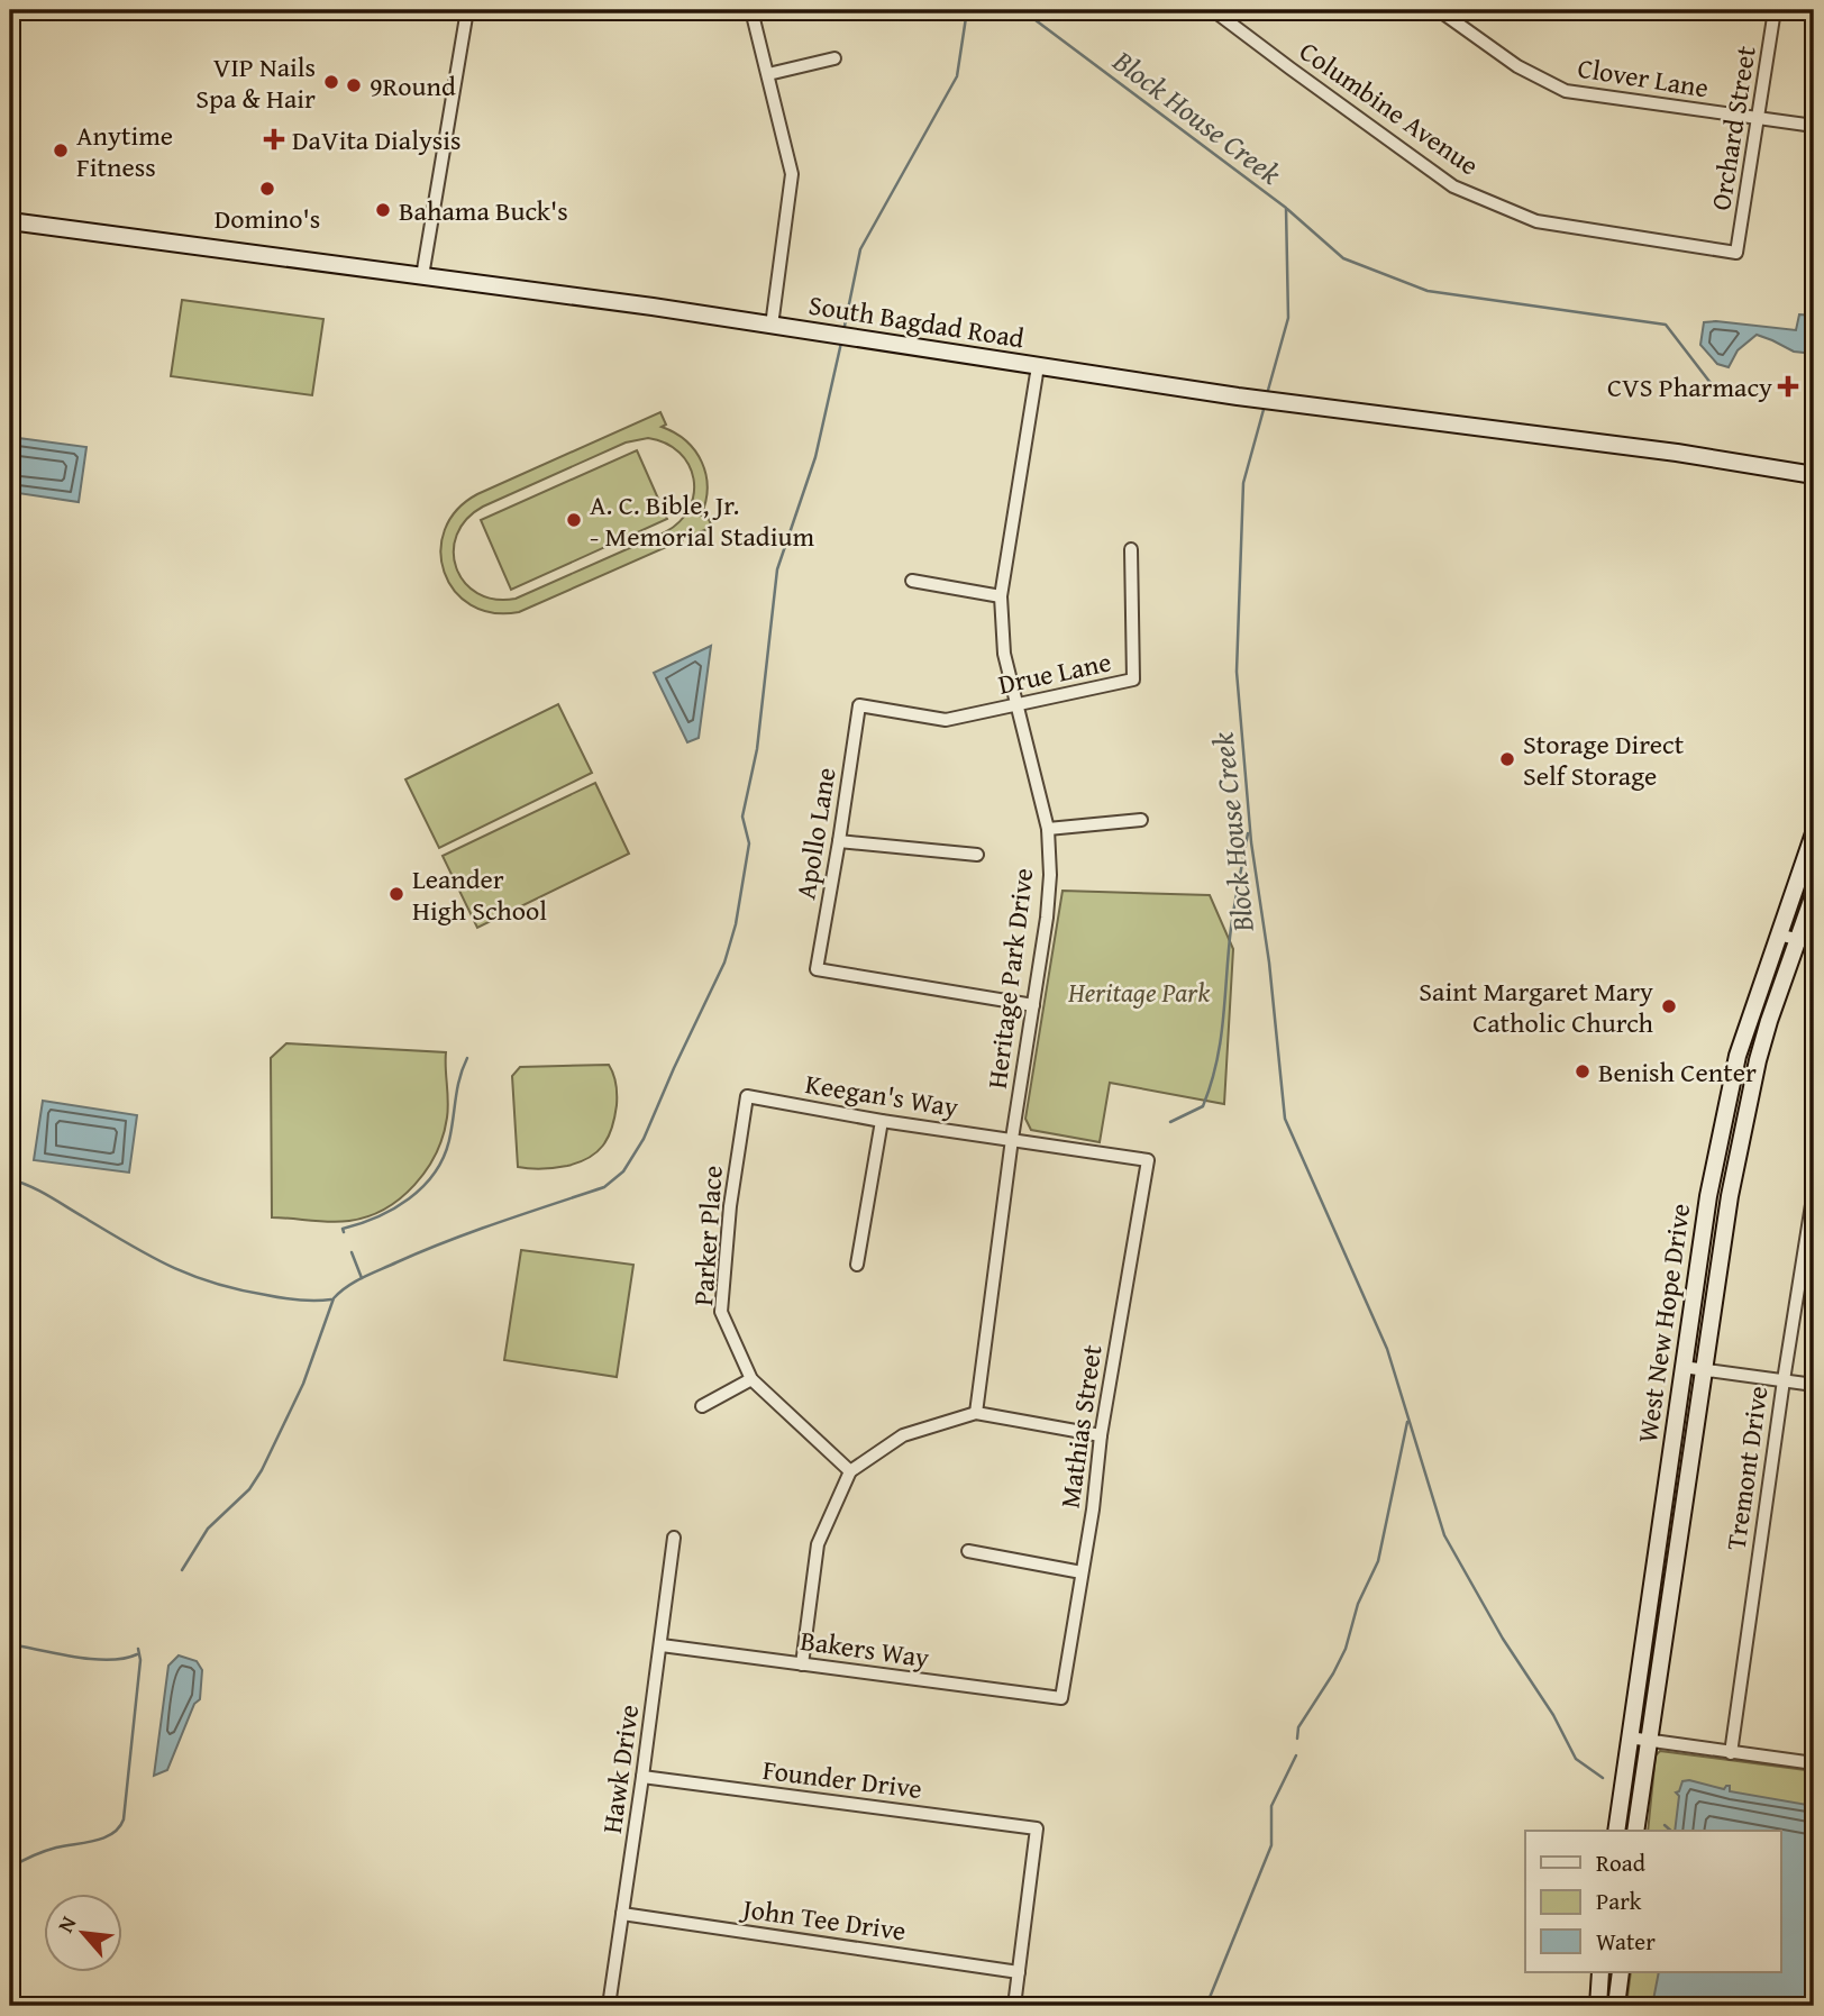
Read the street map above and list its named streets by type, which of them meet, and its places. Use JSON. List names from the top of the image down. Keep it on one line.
{"streets":{"main road":["South Bagdad Road","West New Hope Drive"],"street":["Clover Lane","Columbine Avenue","Orchard Street","Drue Lane","Apollo Lane","Heritage Park Drive","Keegan's Way","Parker Place","Mathias Street","Tremont Drive","Bakers Way","Hawk Drive","Founder Drive","John Tee Drive"]},"crossings":[["Clover Lane","Orchard Street"],["Columbine Avenue","Orchard Street"],["South Bagdad Road","Heritage Park Drive"],["Drue Lane","Apollo Lane"],["Drue Lane","Heritage Park Drive"],["Apollo Lane","Heritage Park Drive"],["Heritage Park Drive","Keegan's Way"],["Keegan's Way","Parker Place"],["Keegan's Way","Mathias Street"],["Mathias Street","Bakers Way"],["Bakers Way","Hawk Drive"],["Hawk Drive","Founder Drive"],["Hawk Drive","John Tee Drive"],["Founder Drive","John Tee Drive"]],"water":["Block House Creek"],"parks":["Heritage Park"],"places":{"other":["VIP Nails Spa & Hair","9Round","Anytime Fitness","Domino's","Bahama Buck's","A. C. Bible, Jr. - Memorial Stadium","Storage Direct Self Storage","Leander High School","Saint Margaret Mary Catholic Church","Benish Center"],"health":["DaVita Dialysis","CVS Pharmacy"]},"legend":["Road","Park","Water"],"north":"top left"}
